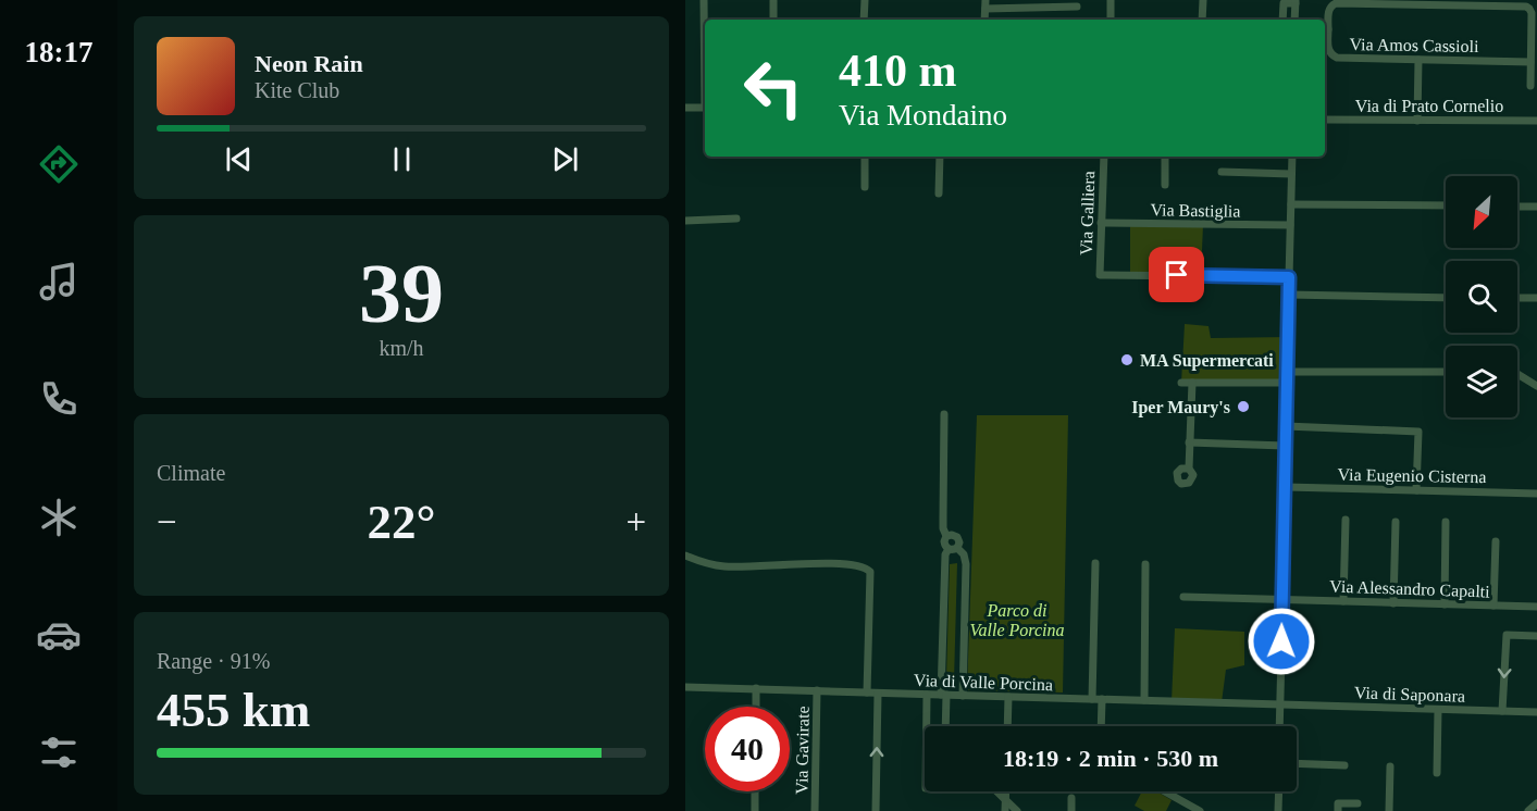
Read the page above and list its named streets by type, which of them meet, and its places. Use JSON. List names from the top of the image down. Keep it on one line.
{"streets":{"street":["Via Amos Cassioli","Via di Prato Cornelio","Via Bastiglia","Via Galliera","Via Eugenio Cisterna","Via Alessandro Capalti","Via di Valle Porcina","Via di Saponara","Via Gavirate"]},"crossings":[["Via Bastiglia","Via Galliera"],["Via di Valle Porcina","Via di Saponara"],["Via di Valle Porcina","Via Gavirate"]],"parks":["Parco di Valle Porcina"],"places":["MA Supermercati","Iper Maury's"],"north":"bottom left","page":{"tabs":"18:17","turn":["410 m","Via Mondaino"],"song":["Neon Rain","Kite Club"],"tile":[["39","km/h"],"Climate",["Range · 91%","455 km"]],"heat":["−","22°","+"],"limit":"40","trip":"18:19 · 2 min · 530 m"}}
